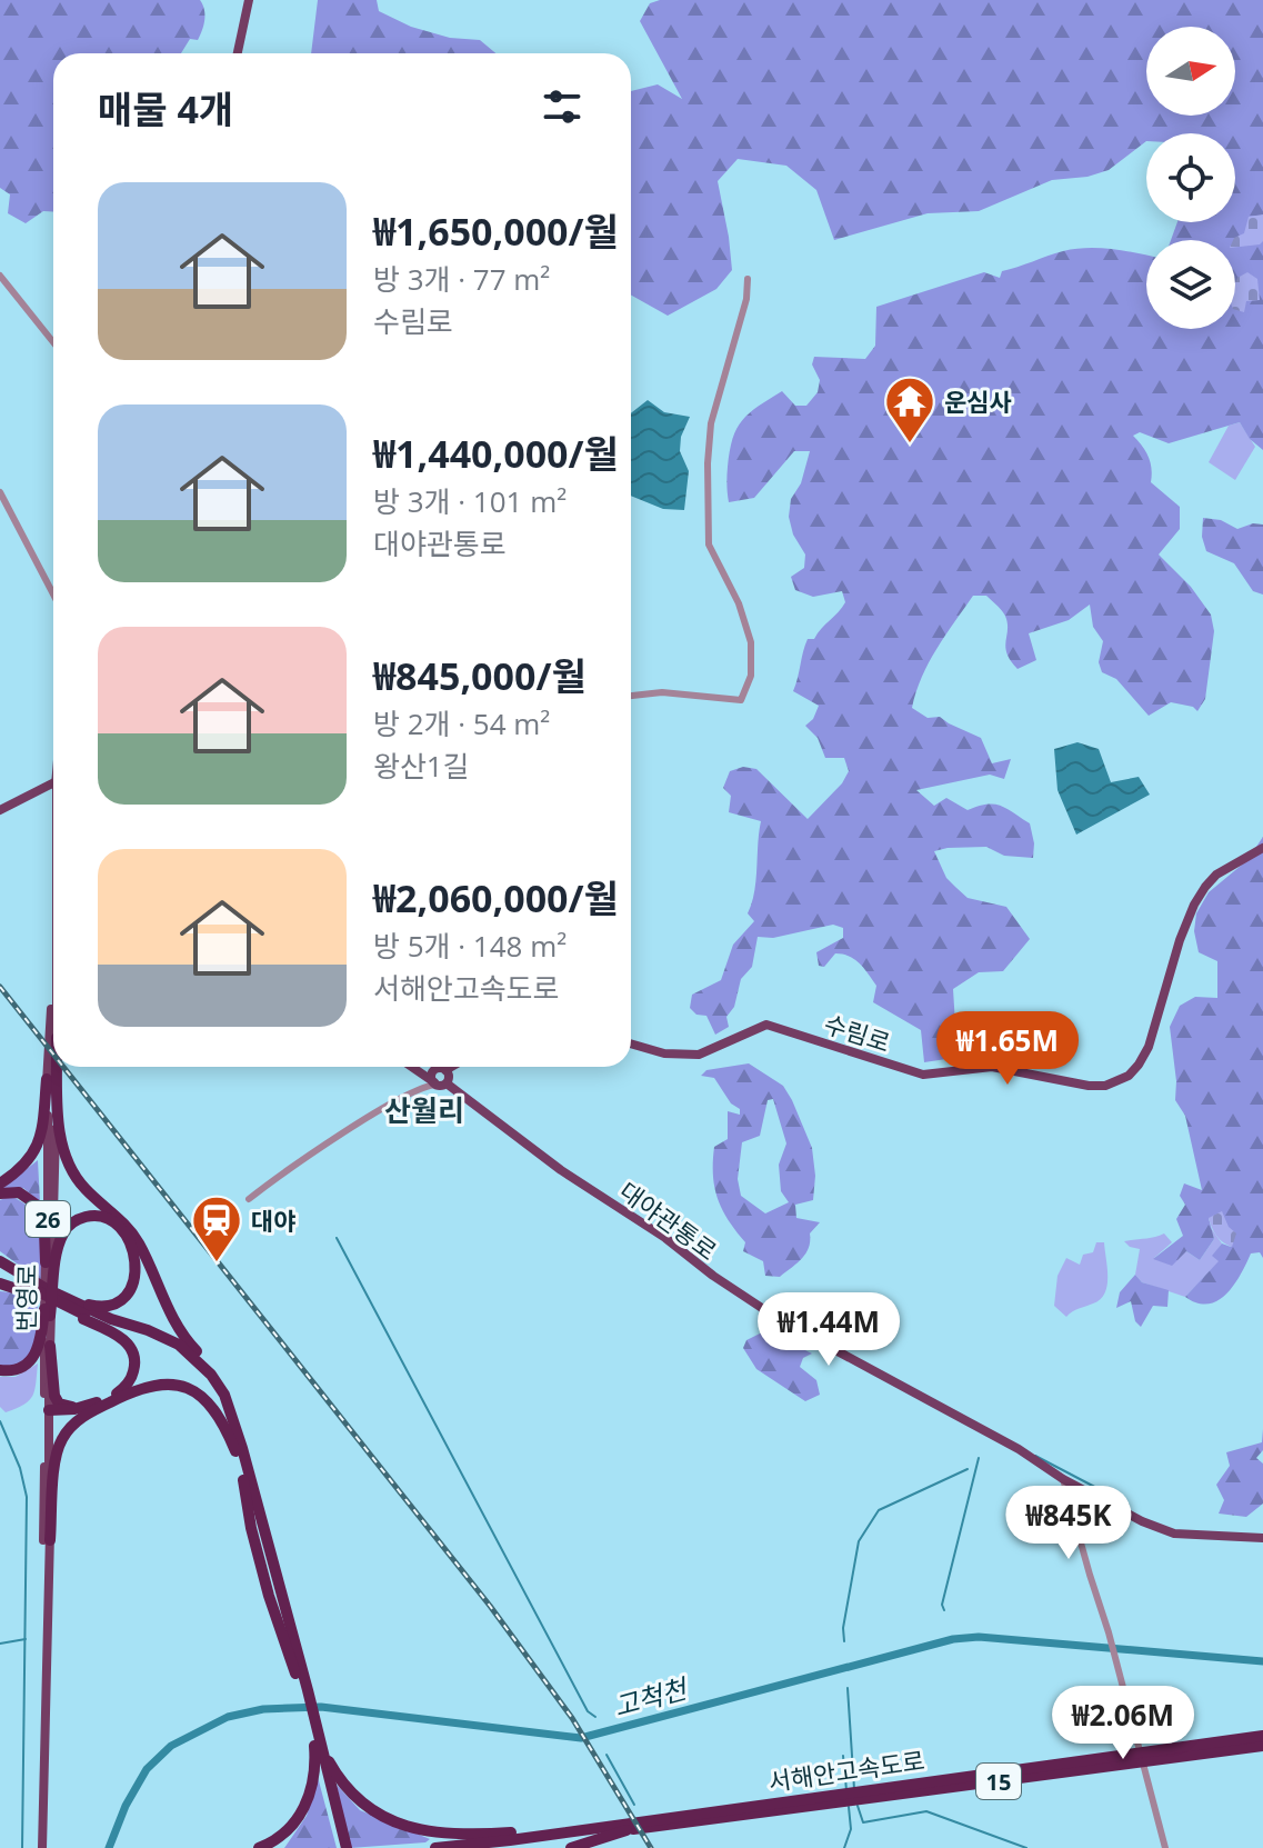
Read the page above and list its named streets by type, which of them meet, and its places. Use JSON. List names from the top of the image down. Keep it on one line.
{"streets":{"highway":["서해안고속도로","15"],"main road":["수림로","26","대야관통로","번영로"]},"districts":["산월리"],"water":["고척천"],"places":{"temple":["운심사"],"station":["대야"]},"north":"right","page":{"heading":"매물 4개","list":[{"name":"₩1,650,000/월","note":"방 3개 · 77 m² · 수림로"},{"name":"₩1,440,000/월","note":"방 3개 · 101 m² · 대야관통로"},{"name":"₩845,000/월","note":"방 2개 · 54 m² · 왕산1길"},{"name":"₩2,060,000/월","note":"방 5개 · 148 m² · 서해안고속도로"}],"price":["₩1.65M","₩1.44M","₩845K","₩2.06M"]}}
